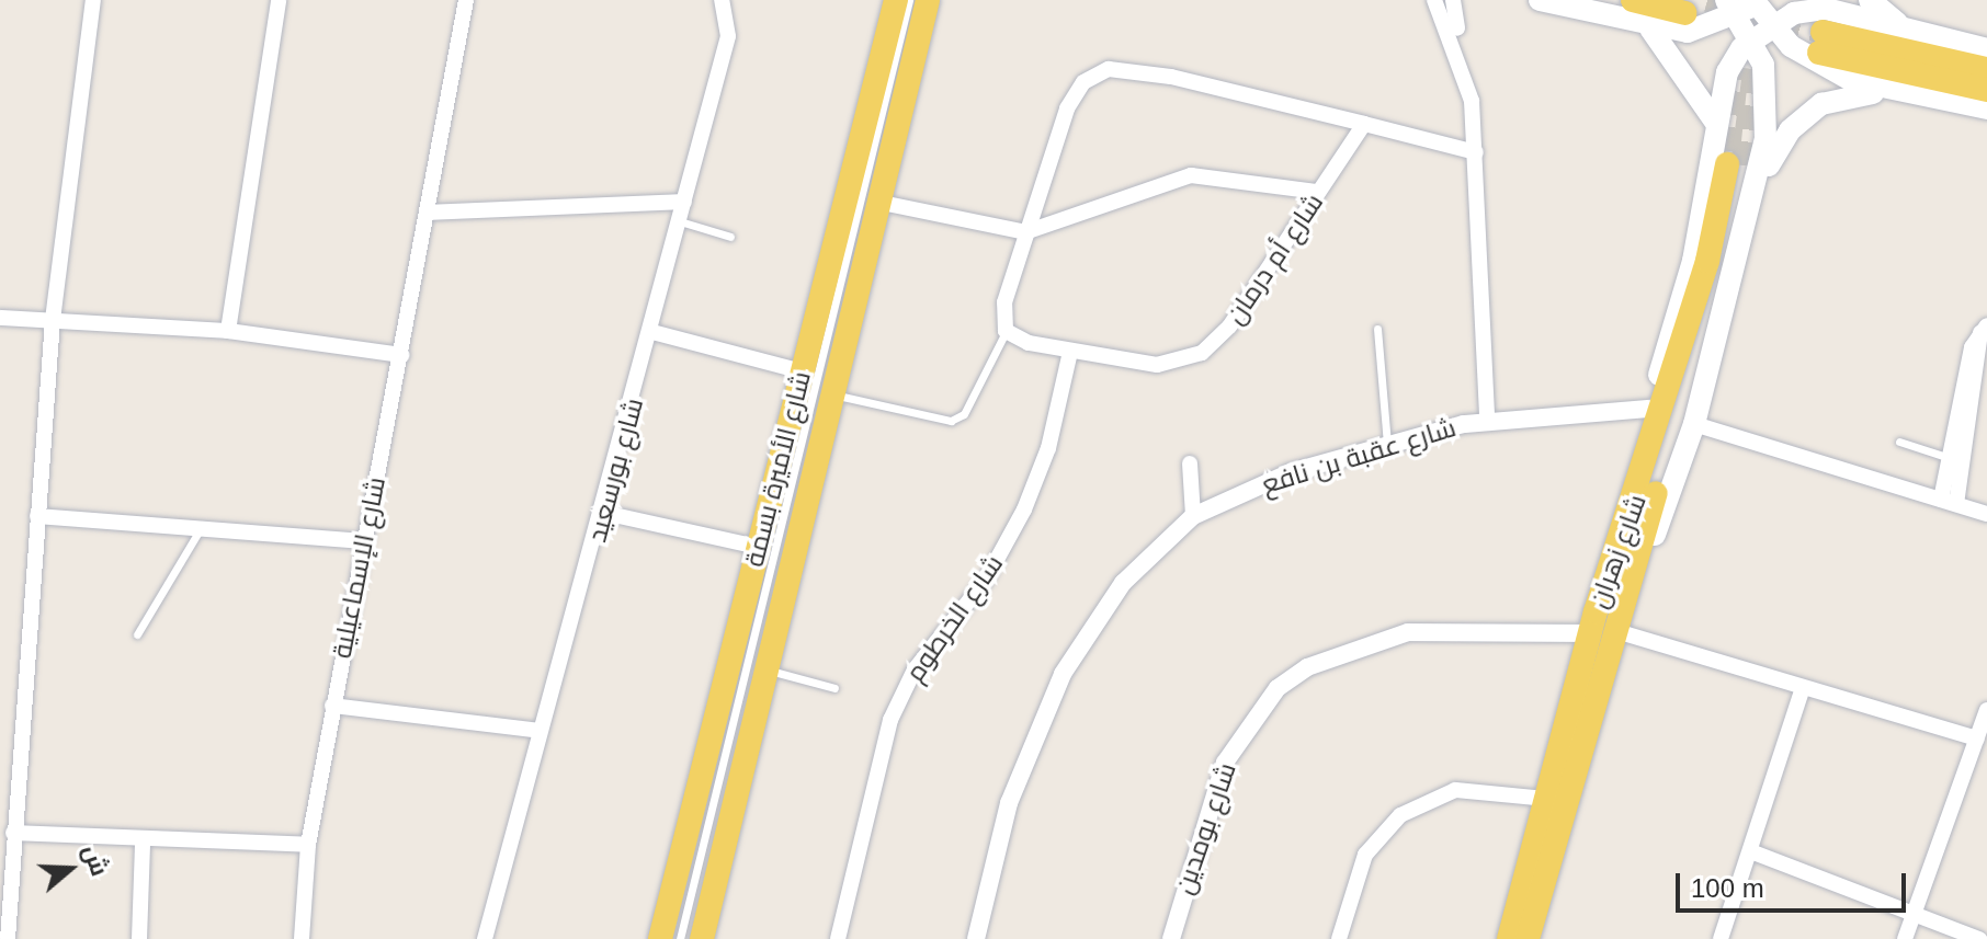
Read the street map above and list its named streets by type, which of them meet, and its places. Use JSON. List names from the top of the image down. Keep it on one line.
{"streets":{"main road":["شارع الأميرة بسمة","شارع زهران"],"street":["شارع أم درمان","شارع عقبة بن نافع","شارع بورسعيد","شارع الإسماعيلية","شارع الخرطوم","شارع بومدين"]},"crossings":[["شارع أم درمان","شارع الخرطوم"],["شارع زهران","شارع بومدين"]],"scale_bar":"100 m","north":"right"}
